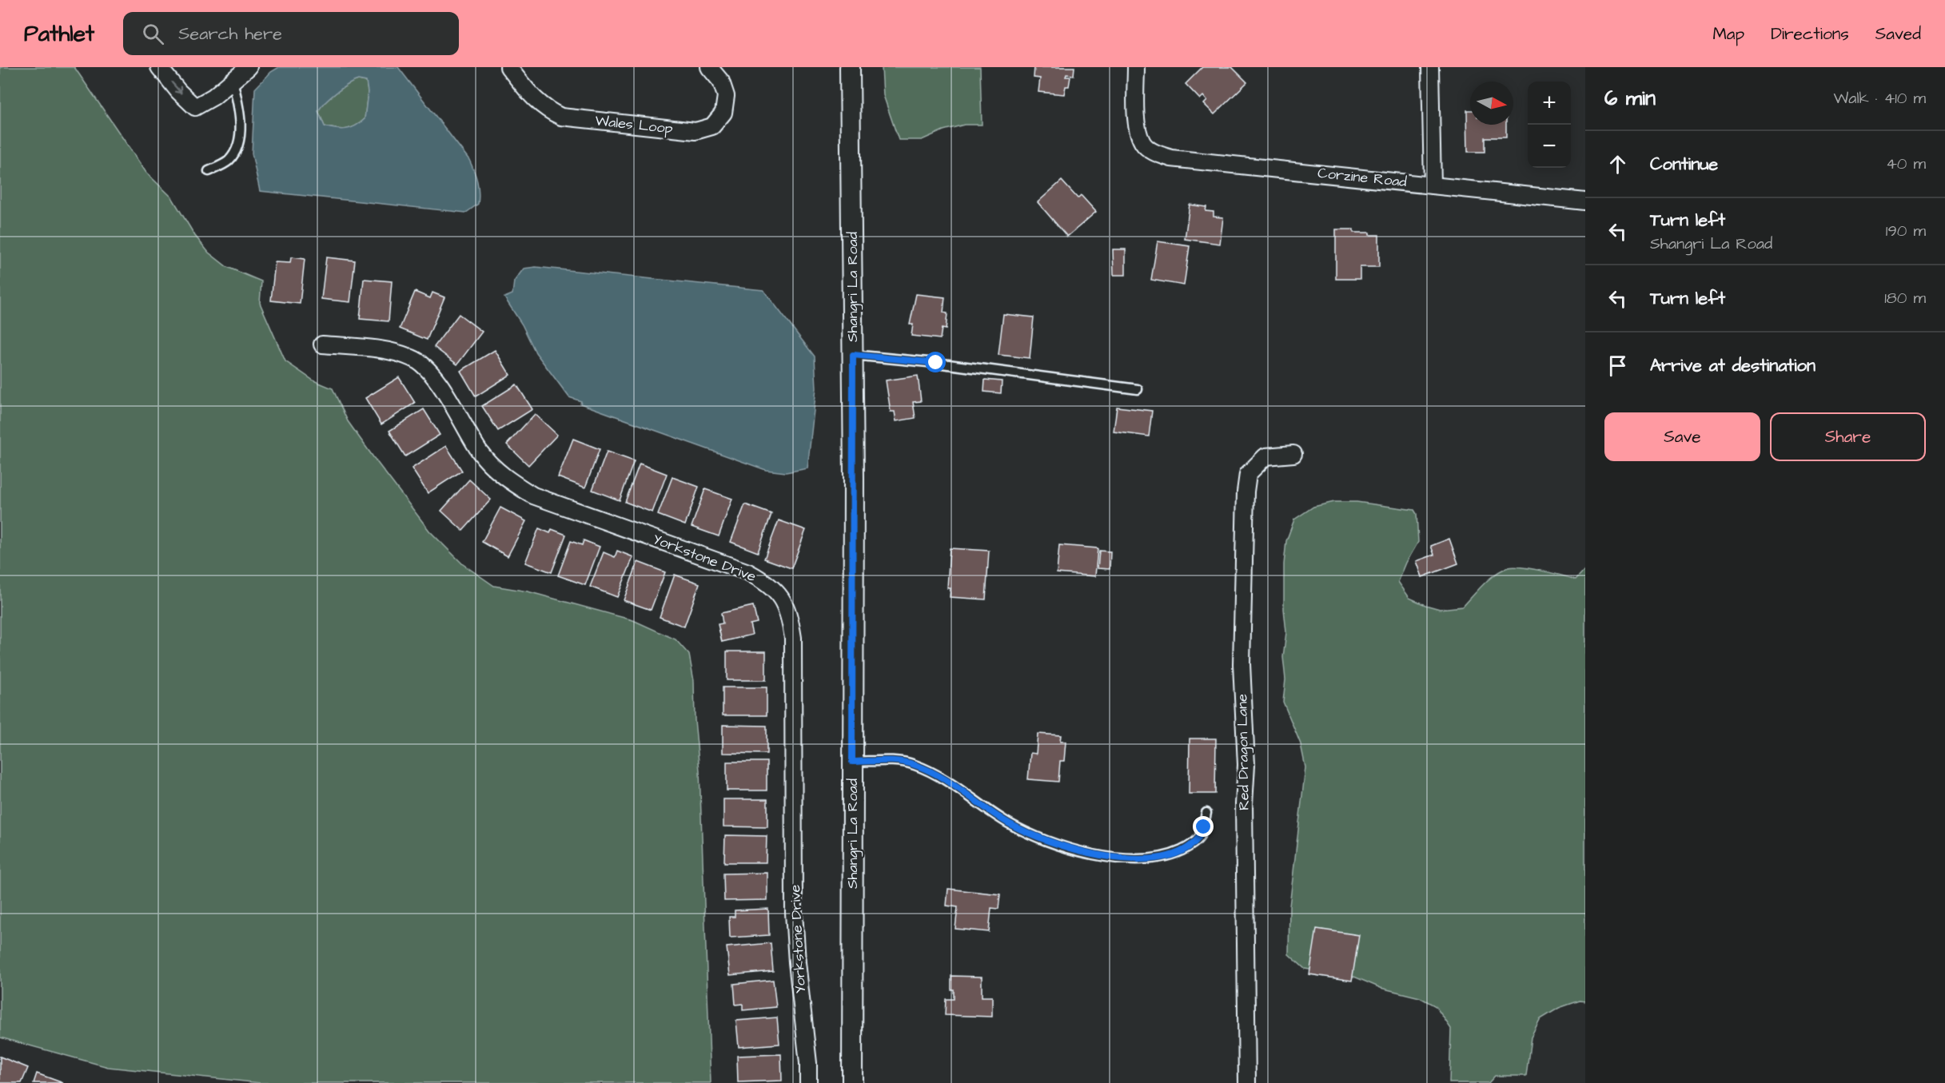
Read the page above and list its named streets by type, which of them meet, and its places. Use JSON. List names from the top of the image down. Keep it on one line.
{"streets":{"street":["Wales Loop","Corzine Road","Shangri La Road","Yorkstone Drive","Red Dragon Lane"]},"north":"right","page":{"header":"Pathlet","search":"Search here","nav":["Map","Directions","Saved"],"heading":["6 min","Walk · 410 m"],"map_buttons":["+","−"],"list":[["Continue","40 m"],["Turn left","Shangri La Road","190 m"],["Turn left","180 m"],"Arrive at destination"],"buttons":["Save","Share"]}}
